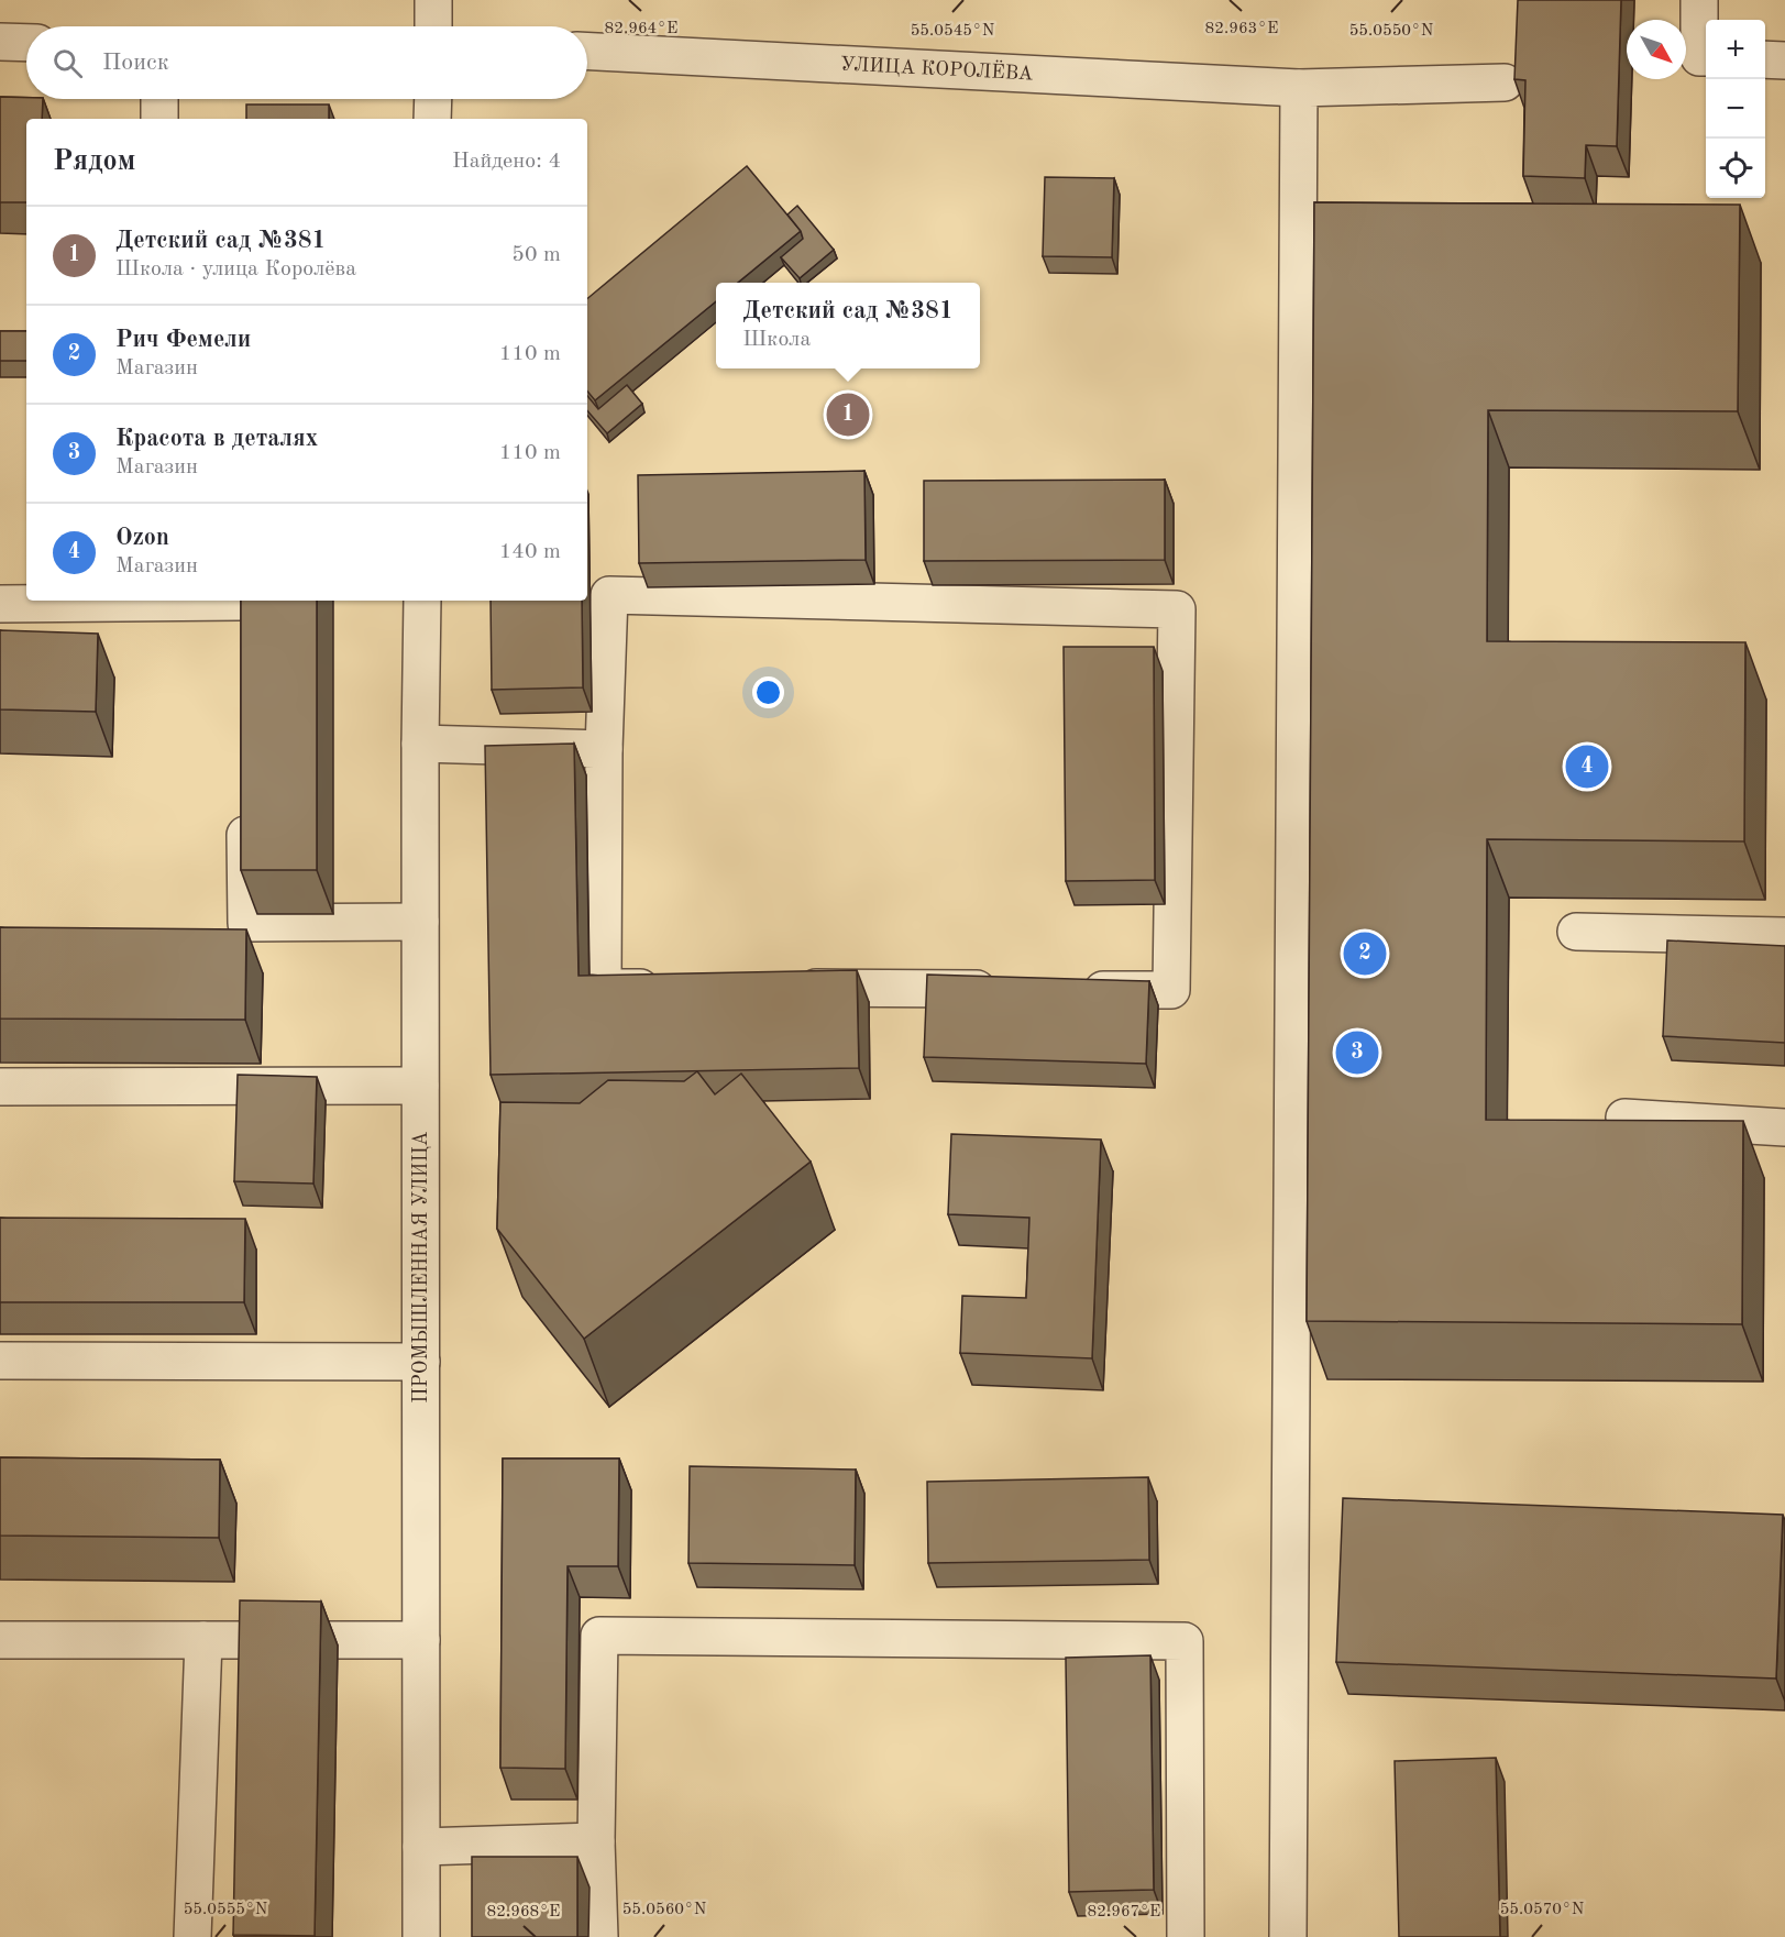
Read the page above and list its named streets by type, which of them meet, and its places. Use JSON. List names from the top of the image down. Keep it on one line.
{"streets":{"street":["УЛИЦА КОРОЛЁВА","ПРОМЫШЛЕННАЯ УЛИЦА"]},"north":"bottom right","page":{"map_buttons":["+","−"],"search":"Поиск","heading":["Рядом","Найдено: 4"],"list":[{"mark":"1","name":"Детский сад №381","note":"Школа · улица Королёва","value":"50 m"},{"mark":"2","name":"Рич Фемели","note":"Магазин","value":"110 m"},{"mark":"3","name":"Красота в деталях","note":"Магазин","value":"110 m"},{"mark":"4","name":"Ozon","note":"Магазин","value":"140 m"}],"popup":["Детский сад №381","Школа"],"pins":["1","4","2","3"]},"coordinates":["82.964°E","82.963°E","55.0545°N","55.0550°N","55.0555°N","55.0560°N","55.0570°N","82.968°E","82.967°E"]}
